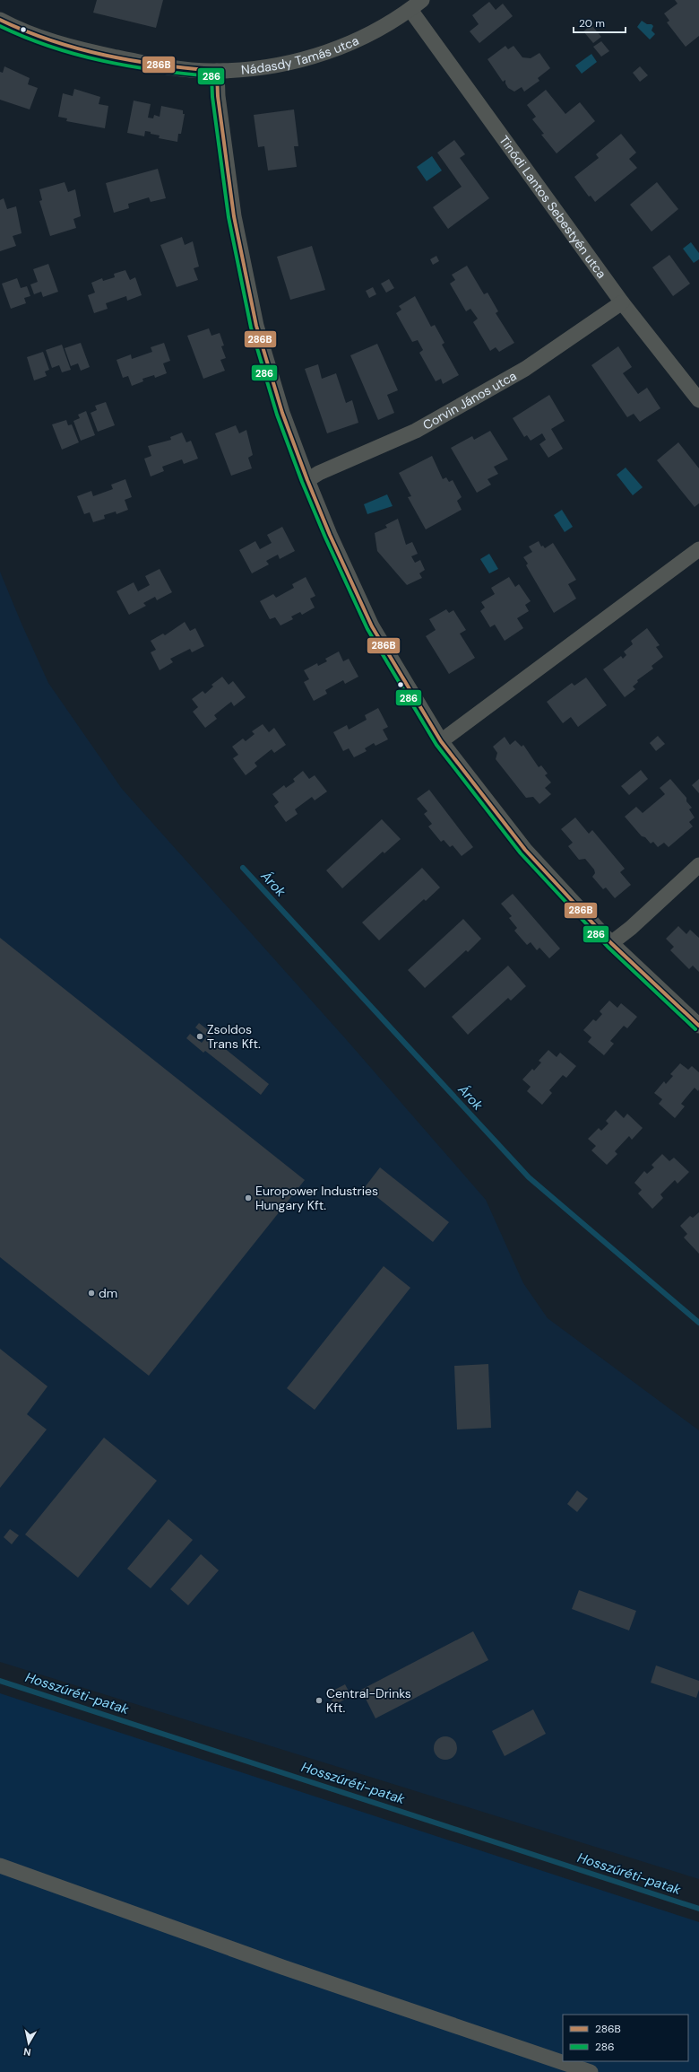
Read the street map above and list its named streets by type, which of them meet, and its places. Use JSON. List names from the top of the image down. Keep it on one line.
{"streets":{"street":["Nádasdy Tamás utca","Tinódi Lantos Sebestyén utca","Corvin János utca"]},"crossings":[["Nádasdy Tamás utca","Tinódi Lantos Sebestyén utca"],["Tinódi Lantos Sebestyén utca","Corvin János utca"]],"water":["Árok","Hosszúréti-patak"],"places":["Zsoldos Trans Kft.","Europower Industries Hungary Kft.","dm","Central-Drinks Kft."],"lines":["transit line 286B","transit line 286"],"legend":["286B","286"],"scale_bar":"20 m","north":"bottom"}
